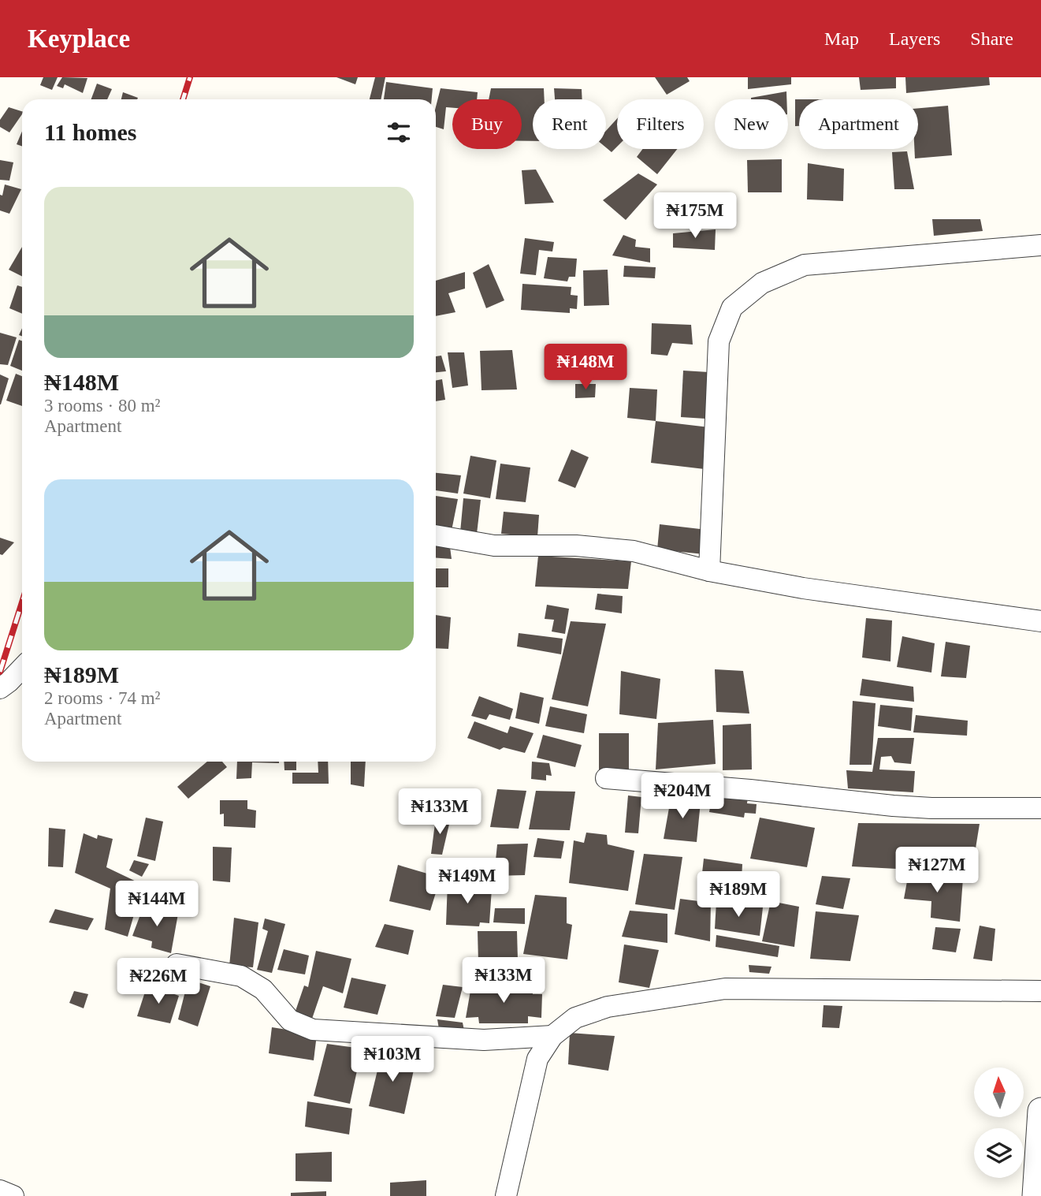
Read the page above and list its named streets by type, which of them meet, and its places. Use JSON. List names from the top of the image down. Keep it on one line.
{"north":"top","page":{"header":"Keyplace","nav":["Map","Layers","Share"],"chip":["Buy","Rent","Filters","New","Apartment"],"heading":"11 homes","list":[{"name":"₦148M","note":"3 rooms · 80 m² · Apartment"},{"name":"₦189M","note":"2 rooms · 74 m² · Apartment"}],"price":["₦175M","₦148M","₦204M","₦133M","₦127M","₦149M","₦189M","₦144M","₦133M","₦226M","₦103M"]}}
